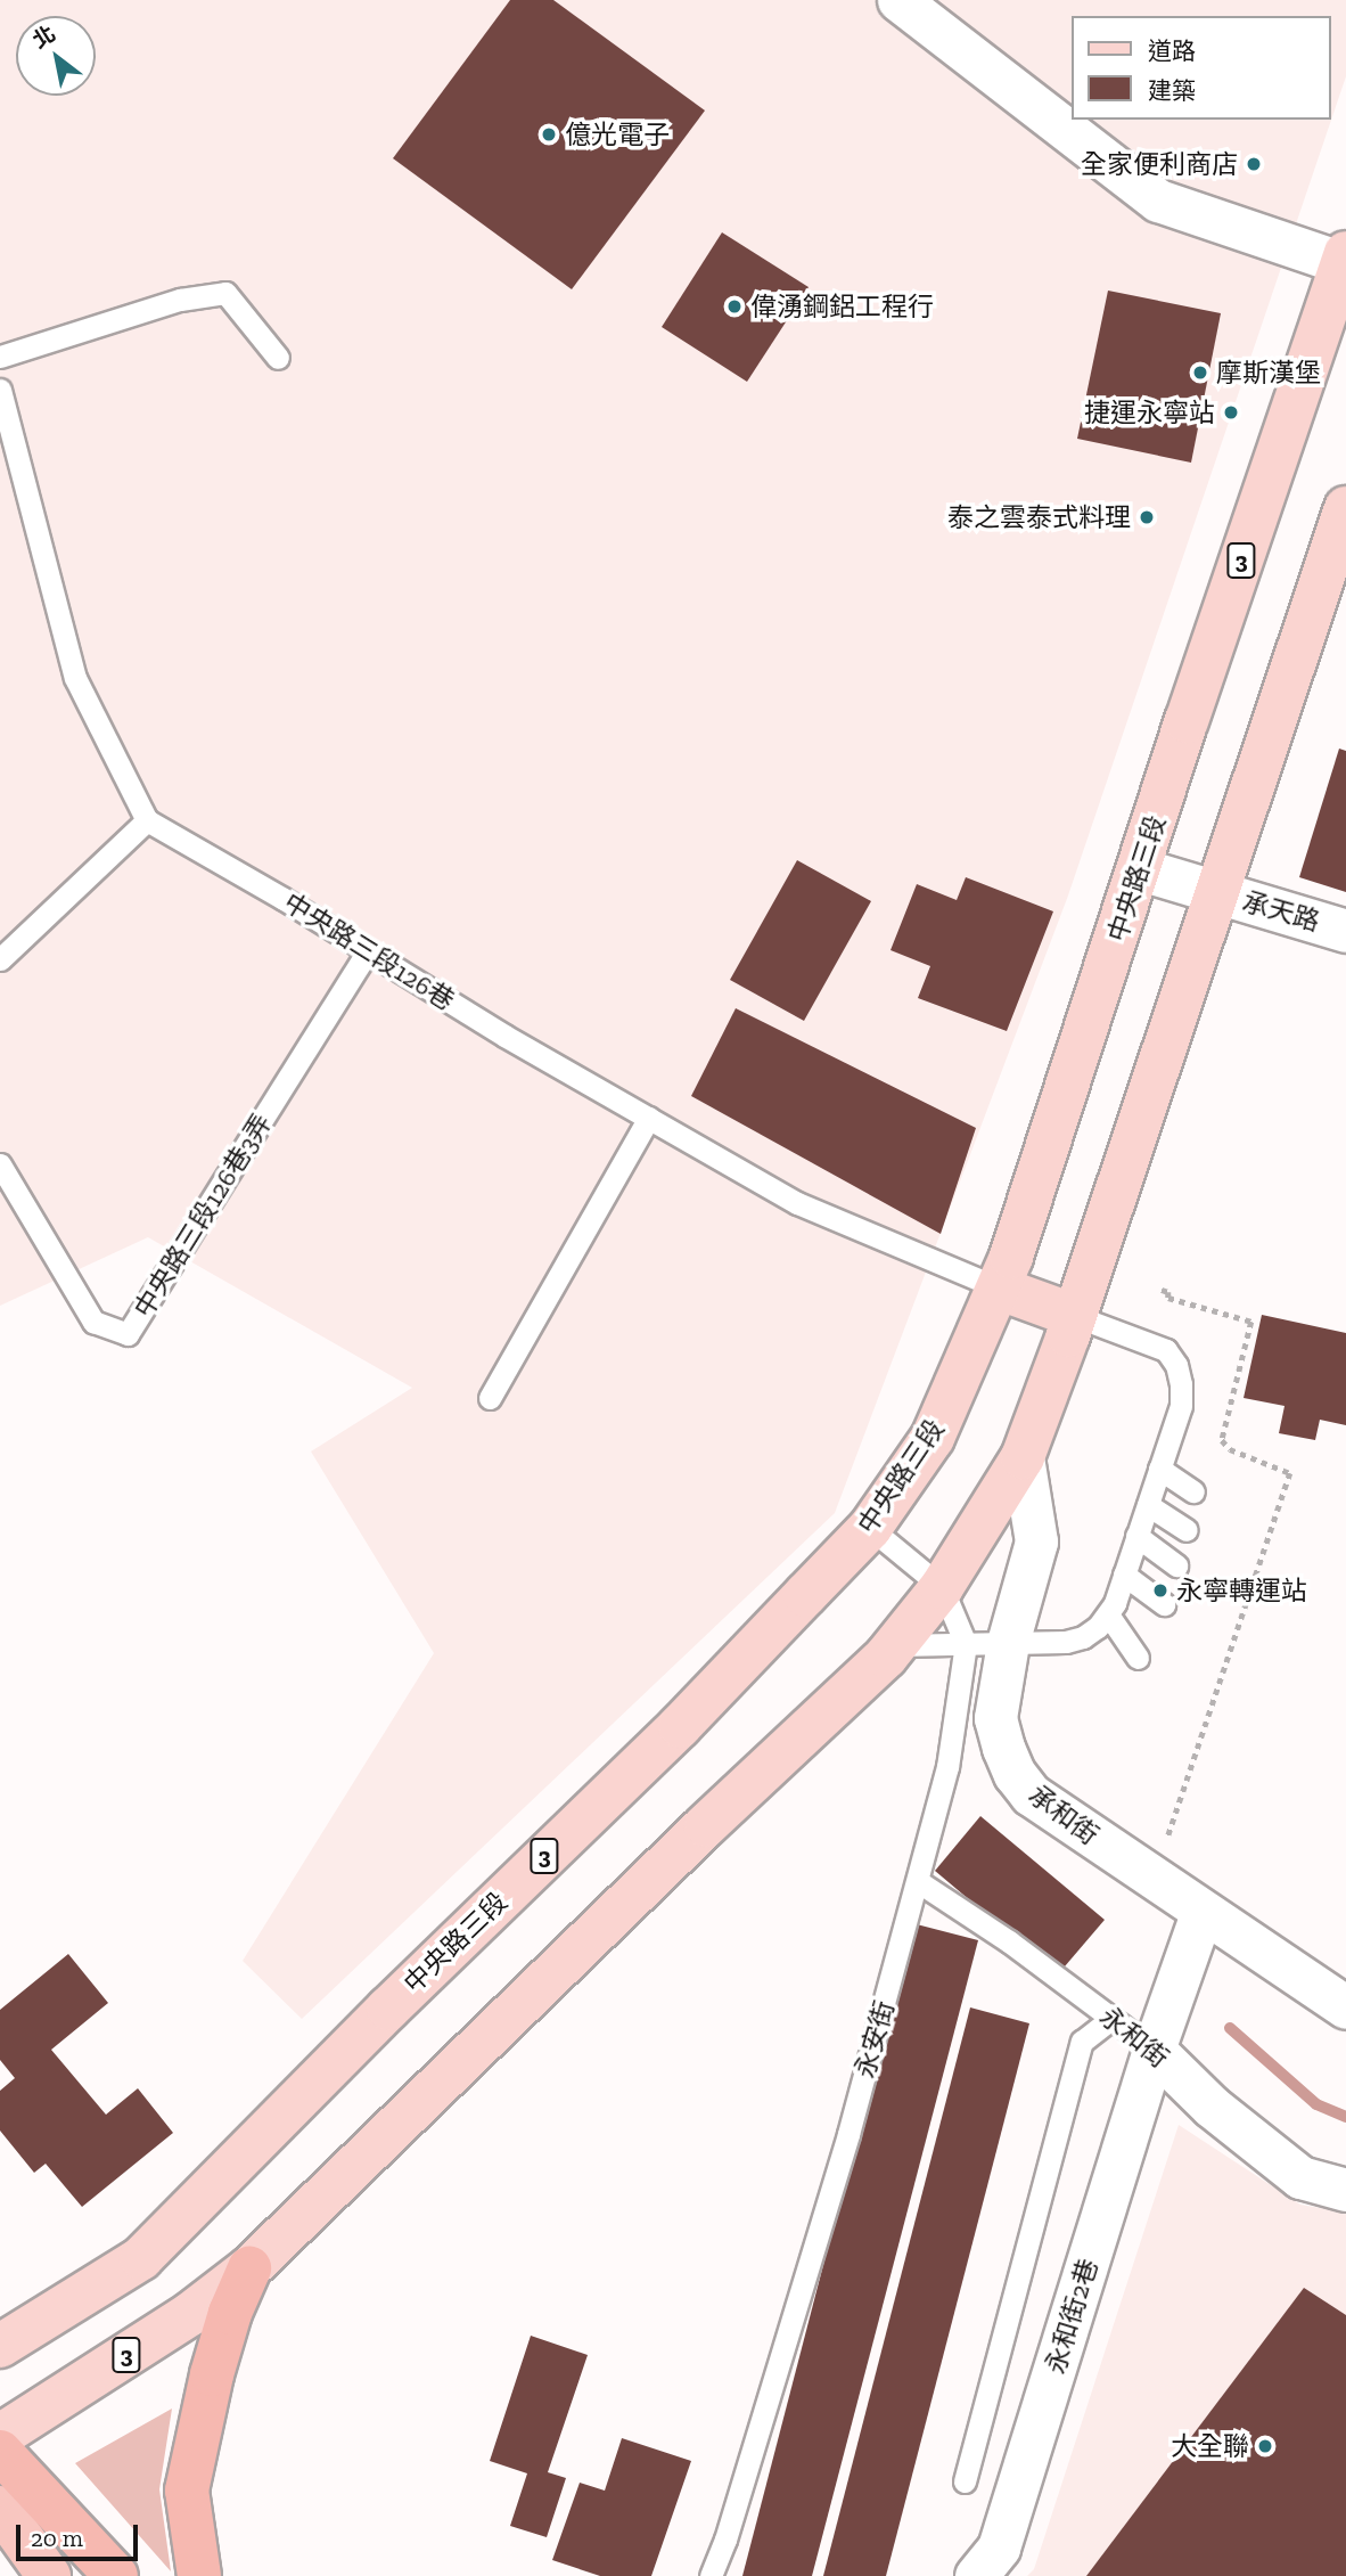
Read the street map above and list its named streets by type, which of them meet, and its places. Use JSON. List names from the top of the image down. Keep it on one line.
{"streets":{"main road":["3","中央路三段"],"street":["承天路","承和街","永和街","永和街2巷"],"lane":["中央路三段126巷","中央路三段126巷3弄","永安街"]},"crossings":[["3","承天路"],["3","承和街"],["中央路三段","承天路"],["中央路三段","中央路三段126巷"],["中央路三段126巷","中央路三段126巷3弄"],["承和街","永和街2巷"],["永和街","永安街"],["永和街","永和街2巷"]],"places":["億光電子","全家便利商店","偉湧鋼鋁工程行","摩斯漢堡","捷運永寧站","泰之雲泰式料理","永寧轉運站","大全聯"],"legend":["道路","建築"],"scale_bar":"20 m","north":"top left"}
